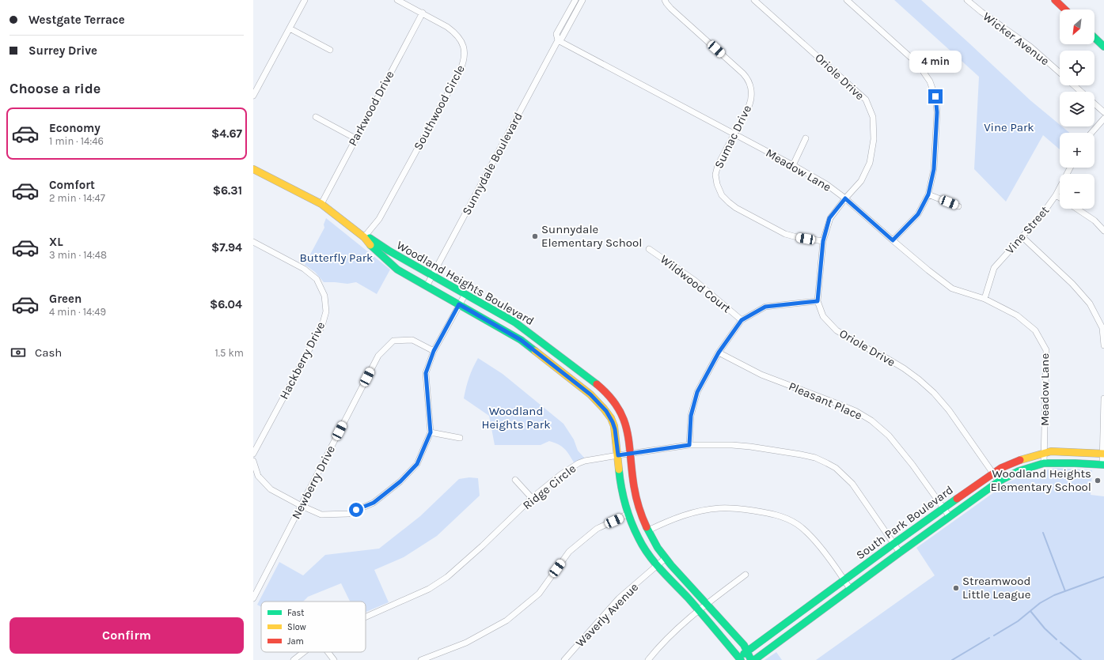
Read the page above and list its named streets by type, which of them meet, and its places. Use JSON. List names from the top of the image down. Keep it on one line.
{"streets":{"street":["Wicker Avenue","Oriole Drive","Southwood Circle","Parkwood Drive","Sumac Drive","Sunnydale Boulevard","Meadow Lane","Vine Street","Woodland Heights Boulevard","Wildwood Court","Hackberry Drive","Pleasant Place","Newberry Drive","Ridge Circle","South Park Boulevard","Waverly Avenue"]},"crossings":[["Oriole Drive","Sumac Drive"],["Oriole Drive","Meadow Lane"],["Oriole Drive","South Park Boulevard"],["Southwood Circle","Parkwood Drive"],["Southwood Circle","Woodland Heights Boulevard"],["Parkwood Drive","Woodland Heights Boulevard"],["Sumac Drive","Meadow Lane"],["Sunnydale Boulevard","Meadow Lane"],["Sunnydale Boulevard","Woodland Heights Boulevard"],["Meadow Lane","Vine Street"],["Meadow Lane","South Park Boulevard"],["Woodland Heights Boulevard","Ridge Circle"],["Woodland Heights Boulevard","South Park Boulevard"],["Woodland Heights Boulevard","Waverly Avenue"],["Pleasant Place","South Park Boulevard"],["Ridge Circle","South Park Boulevard"]],"parks":["Vine Park","Butterfly Park","Woodland Heights Park"],"places":["Sunnydale Elementary School","Woodland Heights Elementary School","Streamwood Little League"],"legend":["Fast","Slow","Jam"],"north":"bottom left","page":{"banner":["Westgate Terrace","Surrey Drive"],"map_buttons":["+","−"],"bubble":"4 min","heading":"Choose a ride","list":[{"name":"Economy","note":"1 min · 14:46","value":"$4.67"},{"name":"Comfort","note":"2 min · 14:47","value":"$6.31"},{"name":"XL","note":"3 min · 14:48","value":"$7.94"},{"name":"Green","note":"4 min · 14:49","value":"$6.04"}],"pay":["Cash","1.5 km"],"buttons":"Confirm"}}
